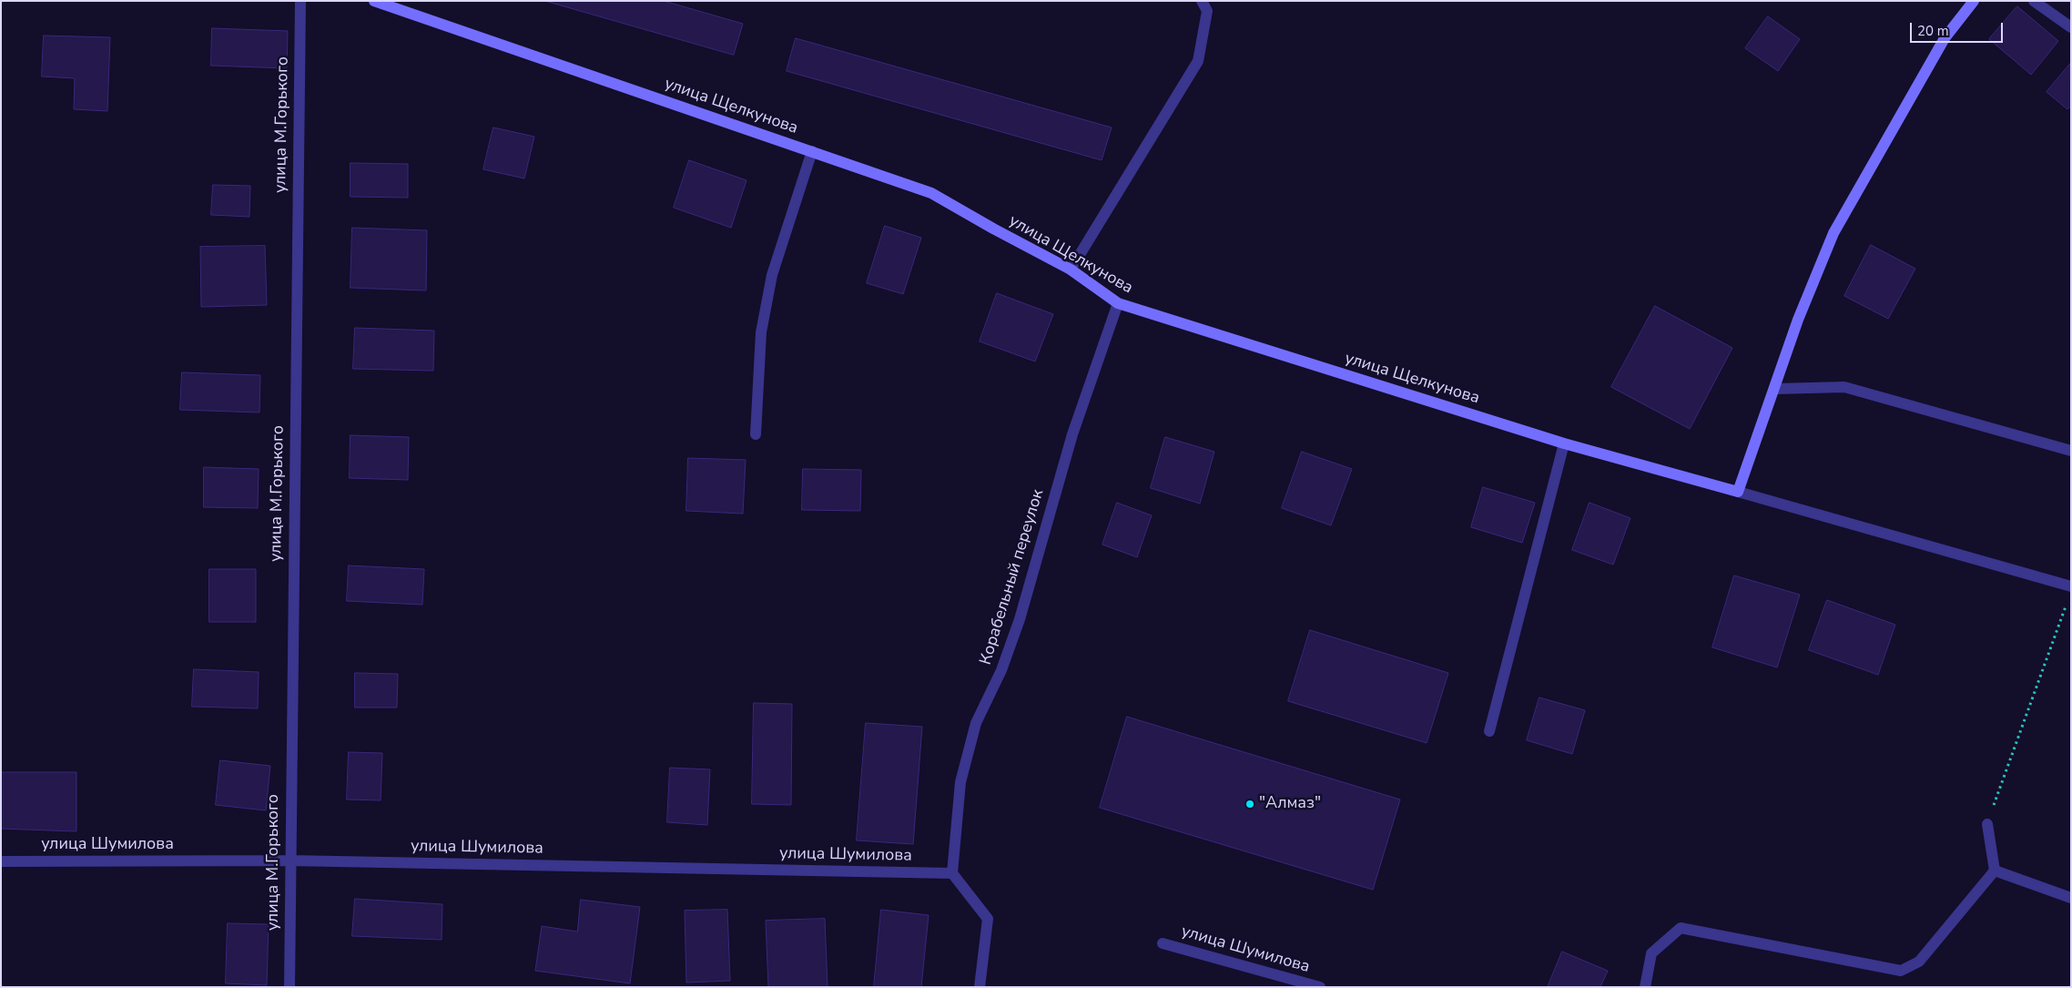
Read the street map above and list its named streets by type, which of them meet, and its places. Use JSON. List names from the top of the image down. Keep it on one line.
{"streets":{"main road":["улица Щелкунова"],"street":["улица М.Горького","Корабельный переулок","улица Шумилова"]},"crossings":[["улица Щелкунова","Корабельный переулок"],["улица М.Горького","улица Шумилова"],["Корабельный переулок","улица Шумилова"]],"places":["\"Алмаз\""],"scale_bar":"20 m"}
